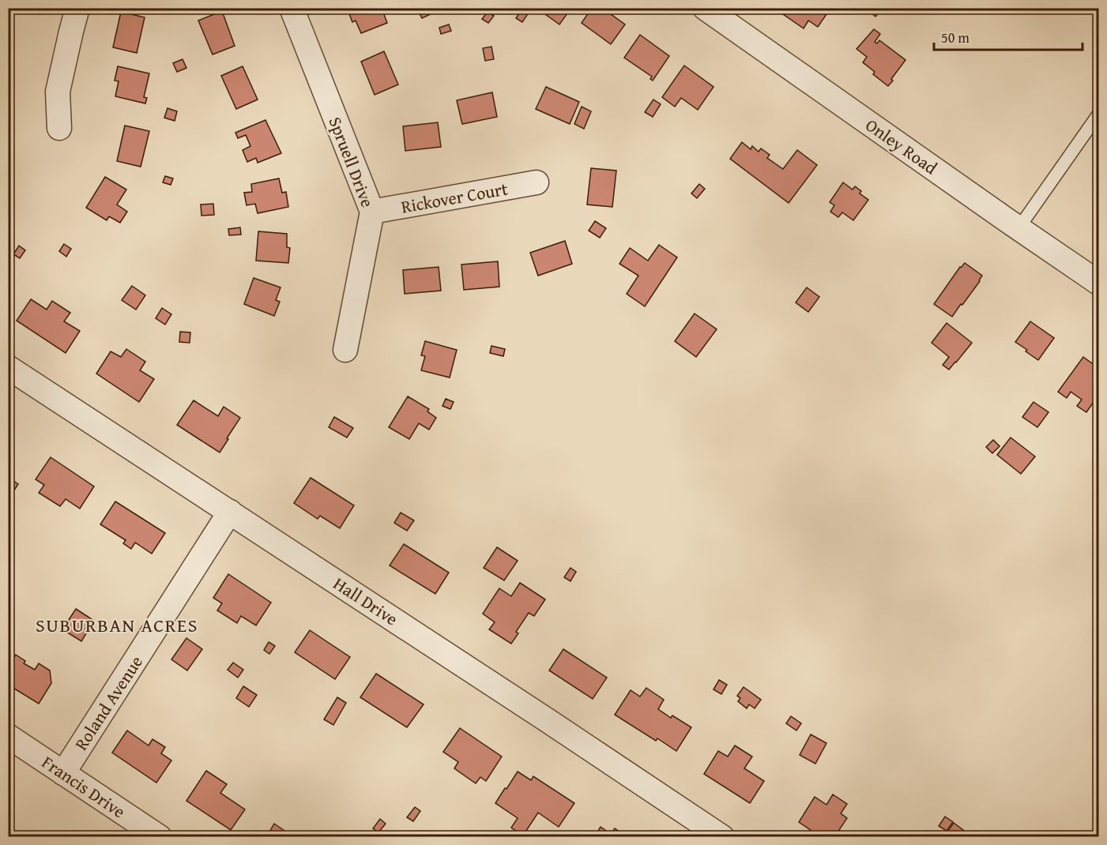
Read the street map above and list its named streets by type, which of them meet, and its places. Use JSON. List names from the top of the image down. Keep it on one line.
{"streets":{"street":["Onley Road","Spruell Drive","Rickover Court","Hall Drive","Roland Avenue","Francis Drive"]},"crossings":[["Spruell Drive","Rickover Court"],["Hall Drive","Roland Avenue"],["Roland Avenue","Francis Drive"]],"districts":["SUBURBAN ACRES"],"scale_bar":"50 m"}
